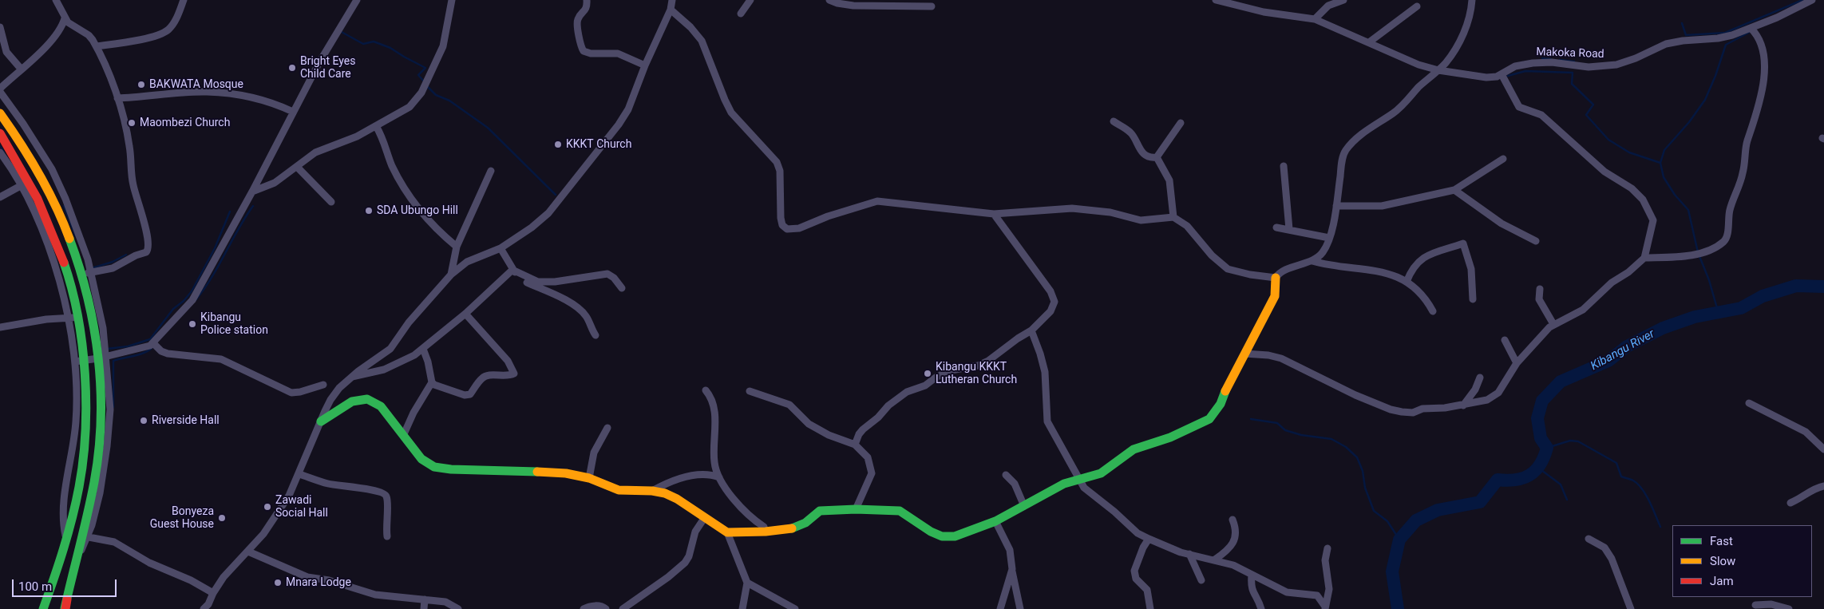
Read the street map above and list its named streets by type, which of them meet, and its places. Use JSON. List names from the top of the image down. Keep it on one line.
{"streets":{"street":["Makoka Road"]},"water":["Kibangu River"],"places":["Bright Eyes Child Care","BAKWATA Mosque","Maombezi Church","KKKT Church","SDA Ubungo Hill","Kibangu Police station","Kibangu KKKT Lutheran Church","Riverside Hall","Zawadi Social Hall","Bonyeza Guest House","Mnara Lodge"],"legend":["Fast","Slow","Jam"],"scale_bar":"100 m"}
